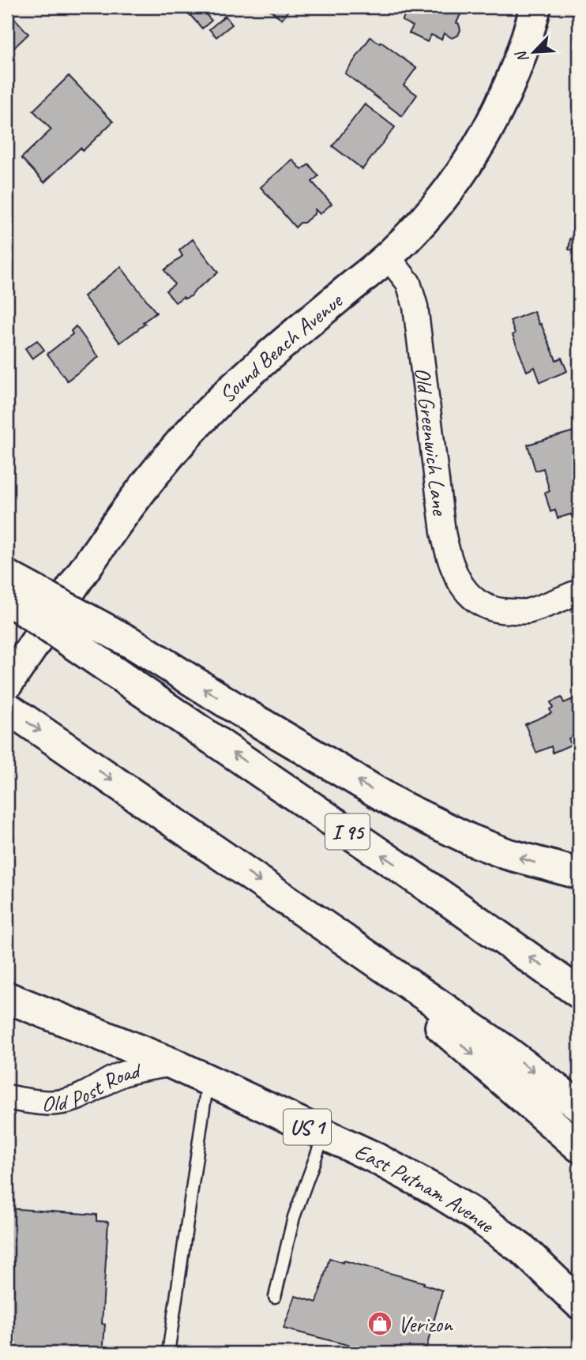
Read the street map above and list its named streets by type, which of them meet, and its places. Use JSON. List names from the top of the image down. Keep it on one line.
{"streets":{"main road":["Sound Beach Avenue","I 95","US 1","East Putnam Avenue"],"street":["Old Greenwich Lane","Old Post Road"]},"crossings":[["Sound Beach Avenue","Old Greenwich Lane"],["Old Post Road","East Putnam Avenue"]],"places":{"shop":["Verizon"]},"north":"bottom left"}
